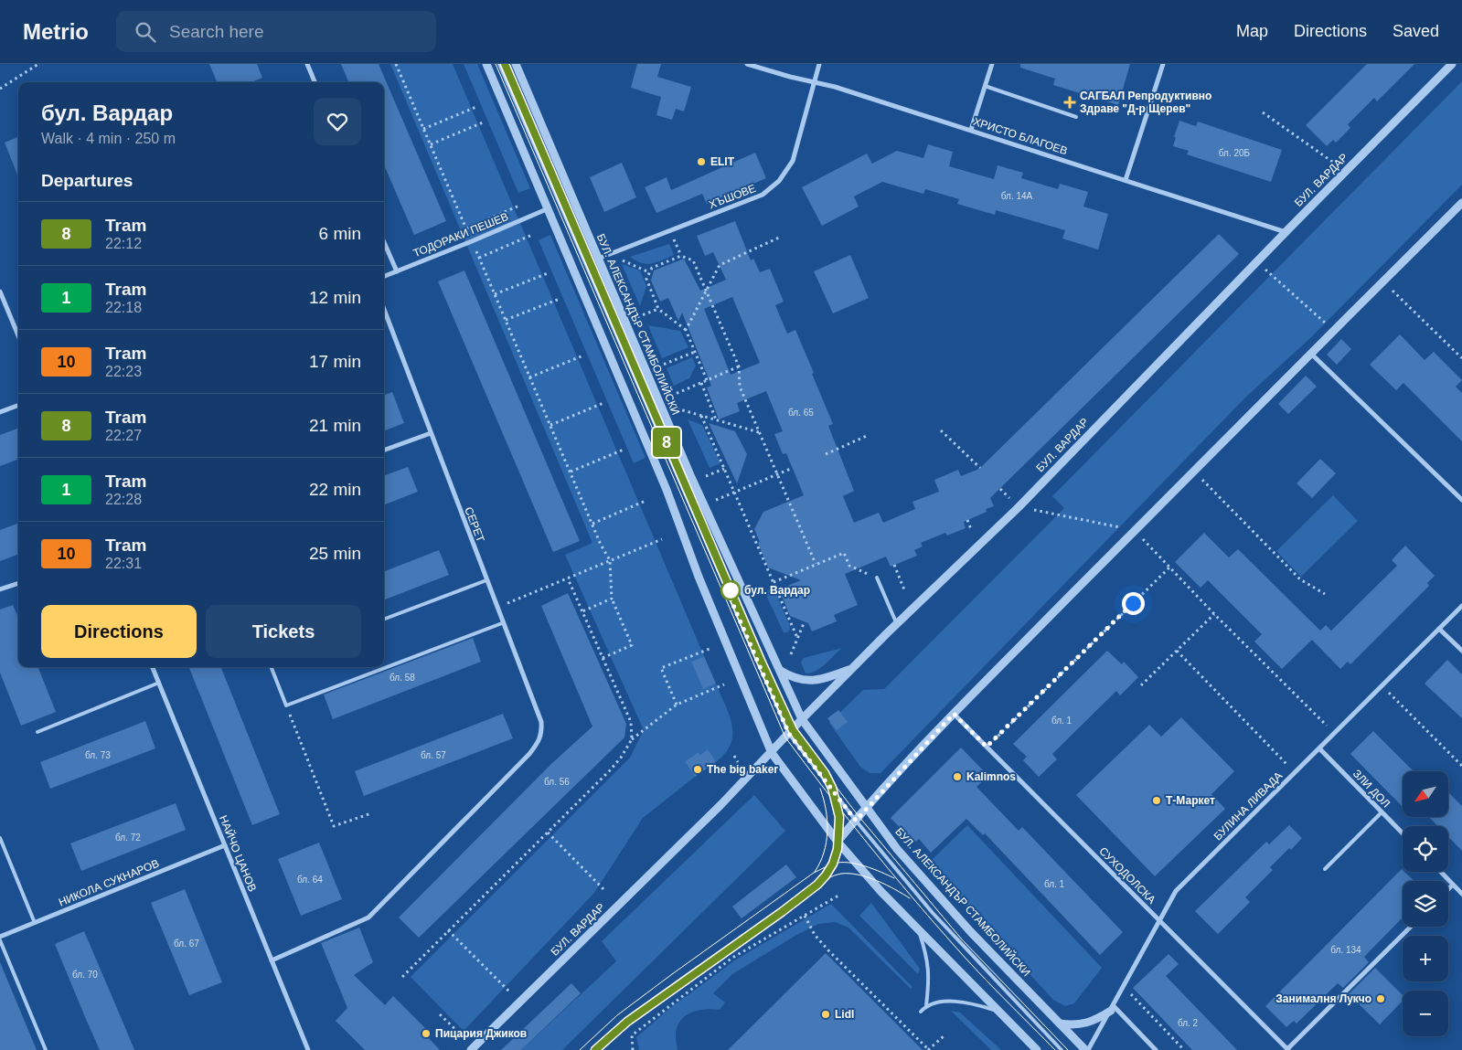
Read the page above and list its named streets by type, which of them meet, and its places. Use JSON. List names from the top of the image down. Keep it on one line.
{"streets":{"street":["ХРИСТО БЛАГОЕВ","БУЛ. ВАРДАР","ХЪШОВЕ","ТОДОРАКИ ПЕШЕВ","БУЛ. АЛЕКСАНДЪР СТАМБОЛИЙСКИ","СЕРЕТ","ЗЛИ ДОЛ","БУЛИНА ЛИВАДА","НАЙЧО ЦАНОВ","СУХОДОЛСКА","НИКОЛА СУКНАРОВ"]},"crossings":[["ХРИСТО БЛАГОЕВ","БУЛ. ВАРДАР"],["ХРИСТО БЛАГОЕВ","ХЪШОВЕ"],["БУЛ. ВАРДАР","БУЛ. АЛЕКСАНДЪР СТАМБОЛИЙСКИ"],["ХЪШОВЕ","БУЛ. АЛЕКСАНДЪР СТАМБОЛИЙСКИ"],["БУЛ. АЛЕКСАНДЪР СТАМБОЛИЙСКИ","БУЛИНА ЛИВАДА"],["СЕРЕТ","НАЙЧО ЦАНОВ"],["ЗЛИ ДОЛ","БУЛИНА ЛИВАДА"],["БУЛИНА ЛИВАДА","СУХОДОЛСКА"],["НАЙЧО ЦАНОВ","НИКОЛА СУКНАРОВ"]],"places":{"health":["САГБАЛ Репродуктивно Здраве \"Д-р Щерев\""],"other":["ELIT","бул. Вардар","The big baker","Kalimnos","Т-Маркет","Занималня Лукчо","Lidl","Пицария Джиков"]},"lines":["tram line 8"],"house_numbers":["бл. 20Б","бл. 14А","бл. 65","бл. 58","бл. 1","бл. 73","бл. 57","бл. 56","бл. 72","бл. 64","бл. 1","бл. 67","бл. 134","бл. 70","бл. 2"],"north":"bottom left","page":{"header":"Metrio","search":"Search here","nav":["Map","Directions","Saved"],"on_map":"8","heading":[["бул. Вардар","Walk · 4 min · 250 m"],"Departures"],"list":[{"mark":"8","name":"Tram","note":"22:12","value":"6 min"},{"mark":"1","name":"Tram","note":"22:18","value":"12 min"},{"mark":"10","name":"Tram","note":"22:23","value":"17 min"},{"mark":"8","name":"Tram","note":"22:27","value":"21 min"},{"mark":"1","name":"Tram","note":"22:28","value":"22 min"},{"mark":"10","name":"Tram","note":"22:31","value":"25 min"}],"buttons":["Directions","Tickets"],"map_buttons":["+","−"]}}
